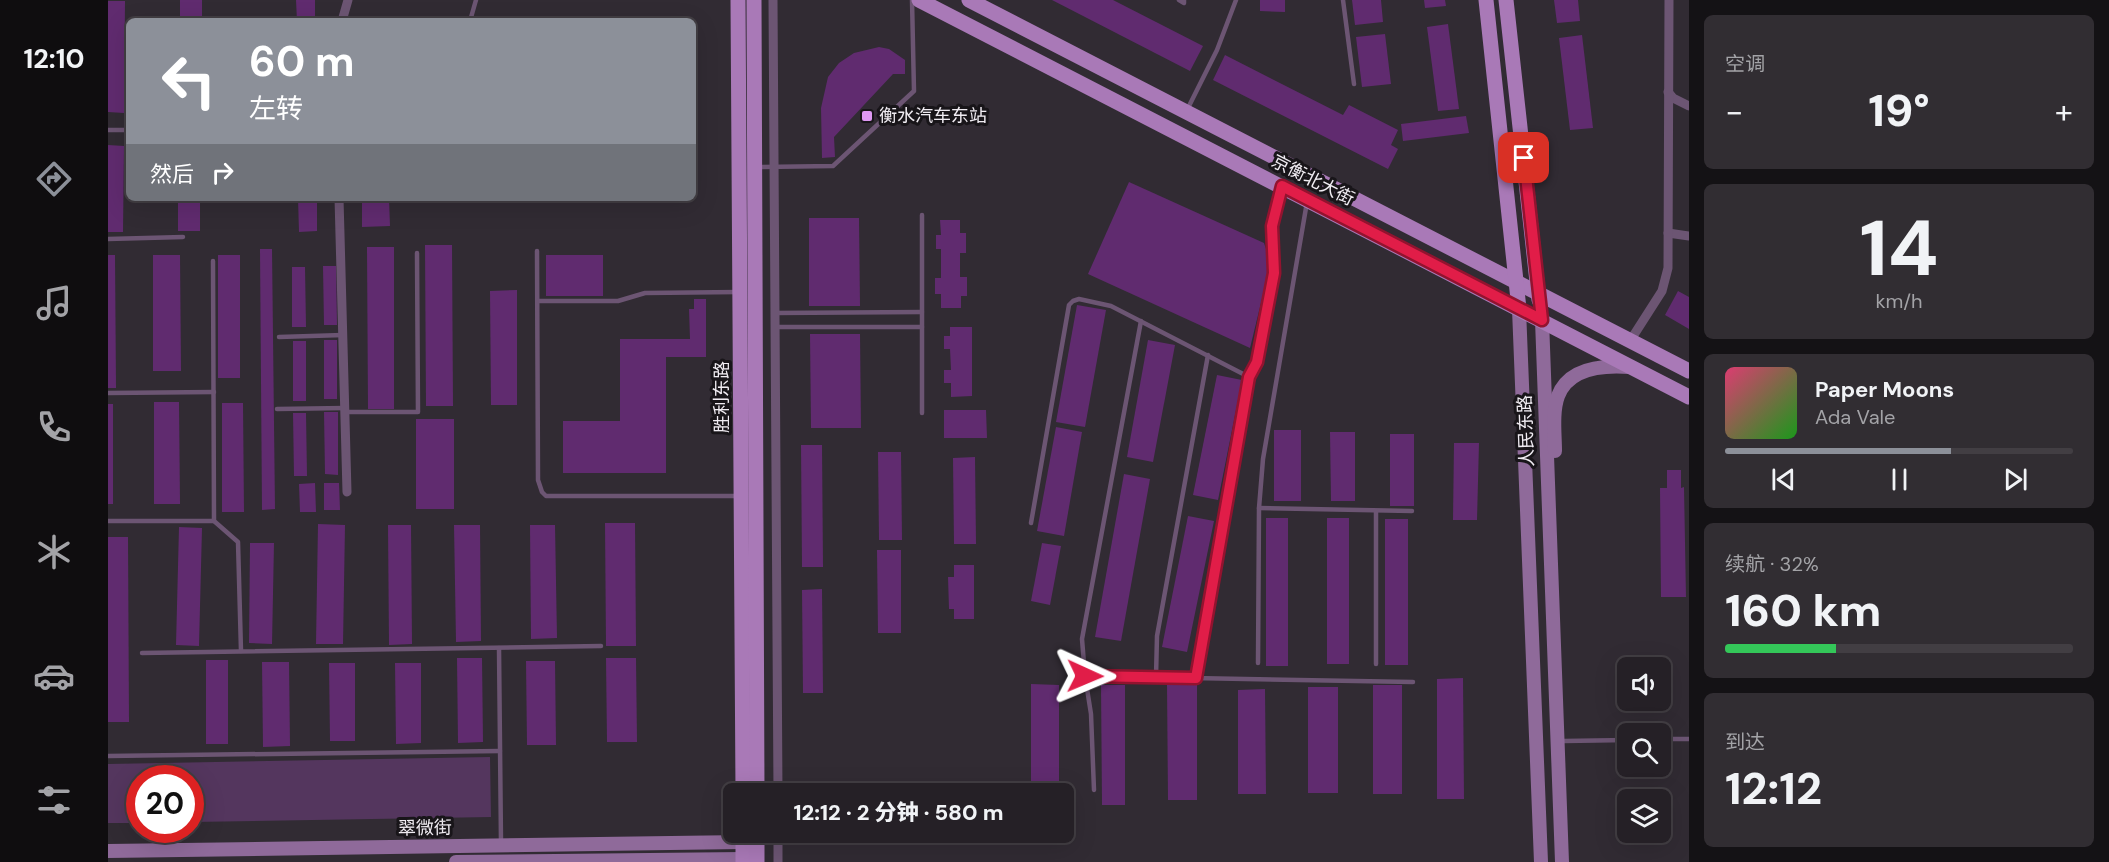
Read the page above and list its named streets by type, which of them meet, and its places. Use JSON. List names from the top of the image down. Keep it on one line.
{"streets":{"main road":["京衡北大街","胜利东路","人民东路","翠微街"]},"crossings":[["京衡北大街","人民东路"]],"places":{"transit":["衡水汽车东站"]},"page":{"tabs":"12:10","tile":["空调",["14","km/h"],["续航 · 32%","160 km"],["到达","12:12"]],"turn":["60 m","左转"],"heat":["−","19°","+"],"then":"然后","song":["Paper Moons","Ada Vale"],"limit":"20","trip":"12:12 · 2 分钟 · 580 m"}}
